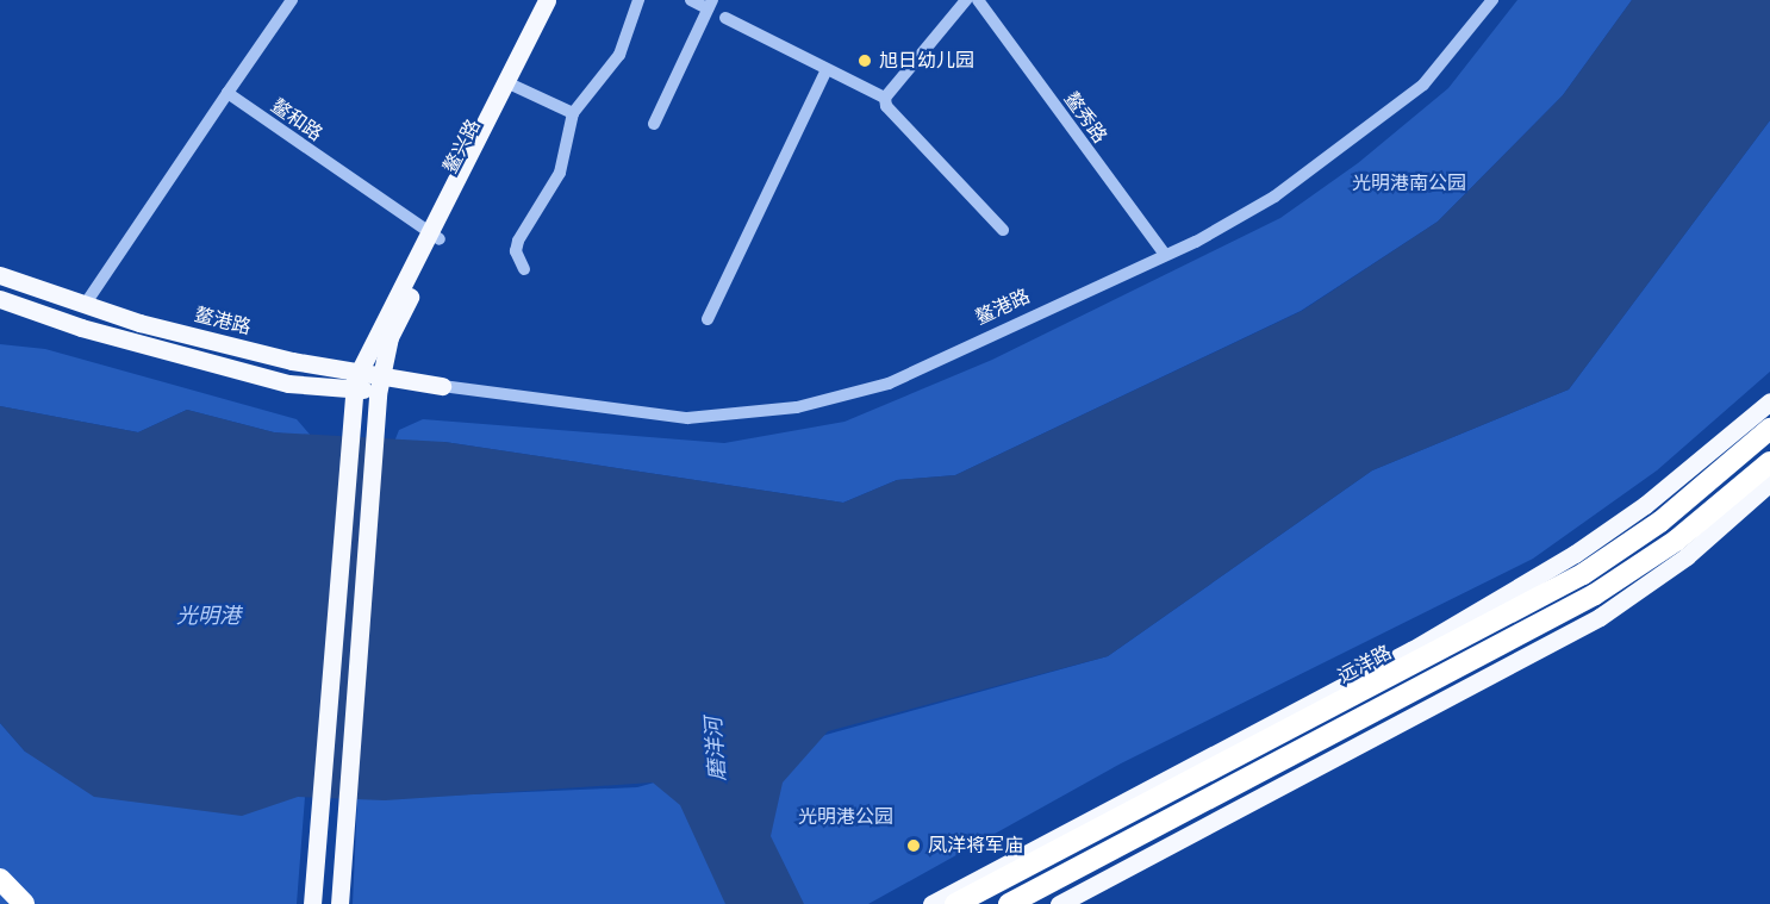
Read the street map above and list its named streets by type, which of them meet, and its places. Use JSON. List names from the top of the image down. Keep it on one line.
{"streets":{"highway":["远洋路"],"main road":["鳌兴路","鳌港路"],"street":["鳌秀路","鳌和路"]},"crossings":[["鳌秀路","鳌港路"],["鳌和路","鳌兴路"]],"water":["光明港","磨洋河"],"parks":["光明港南公园","光明港公园"],"places":["旭日幼儿园","凤洋将军庙"]}
